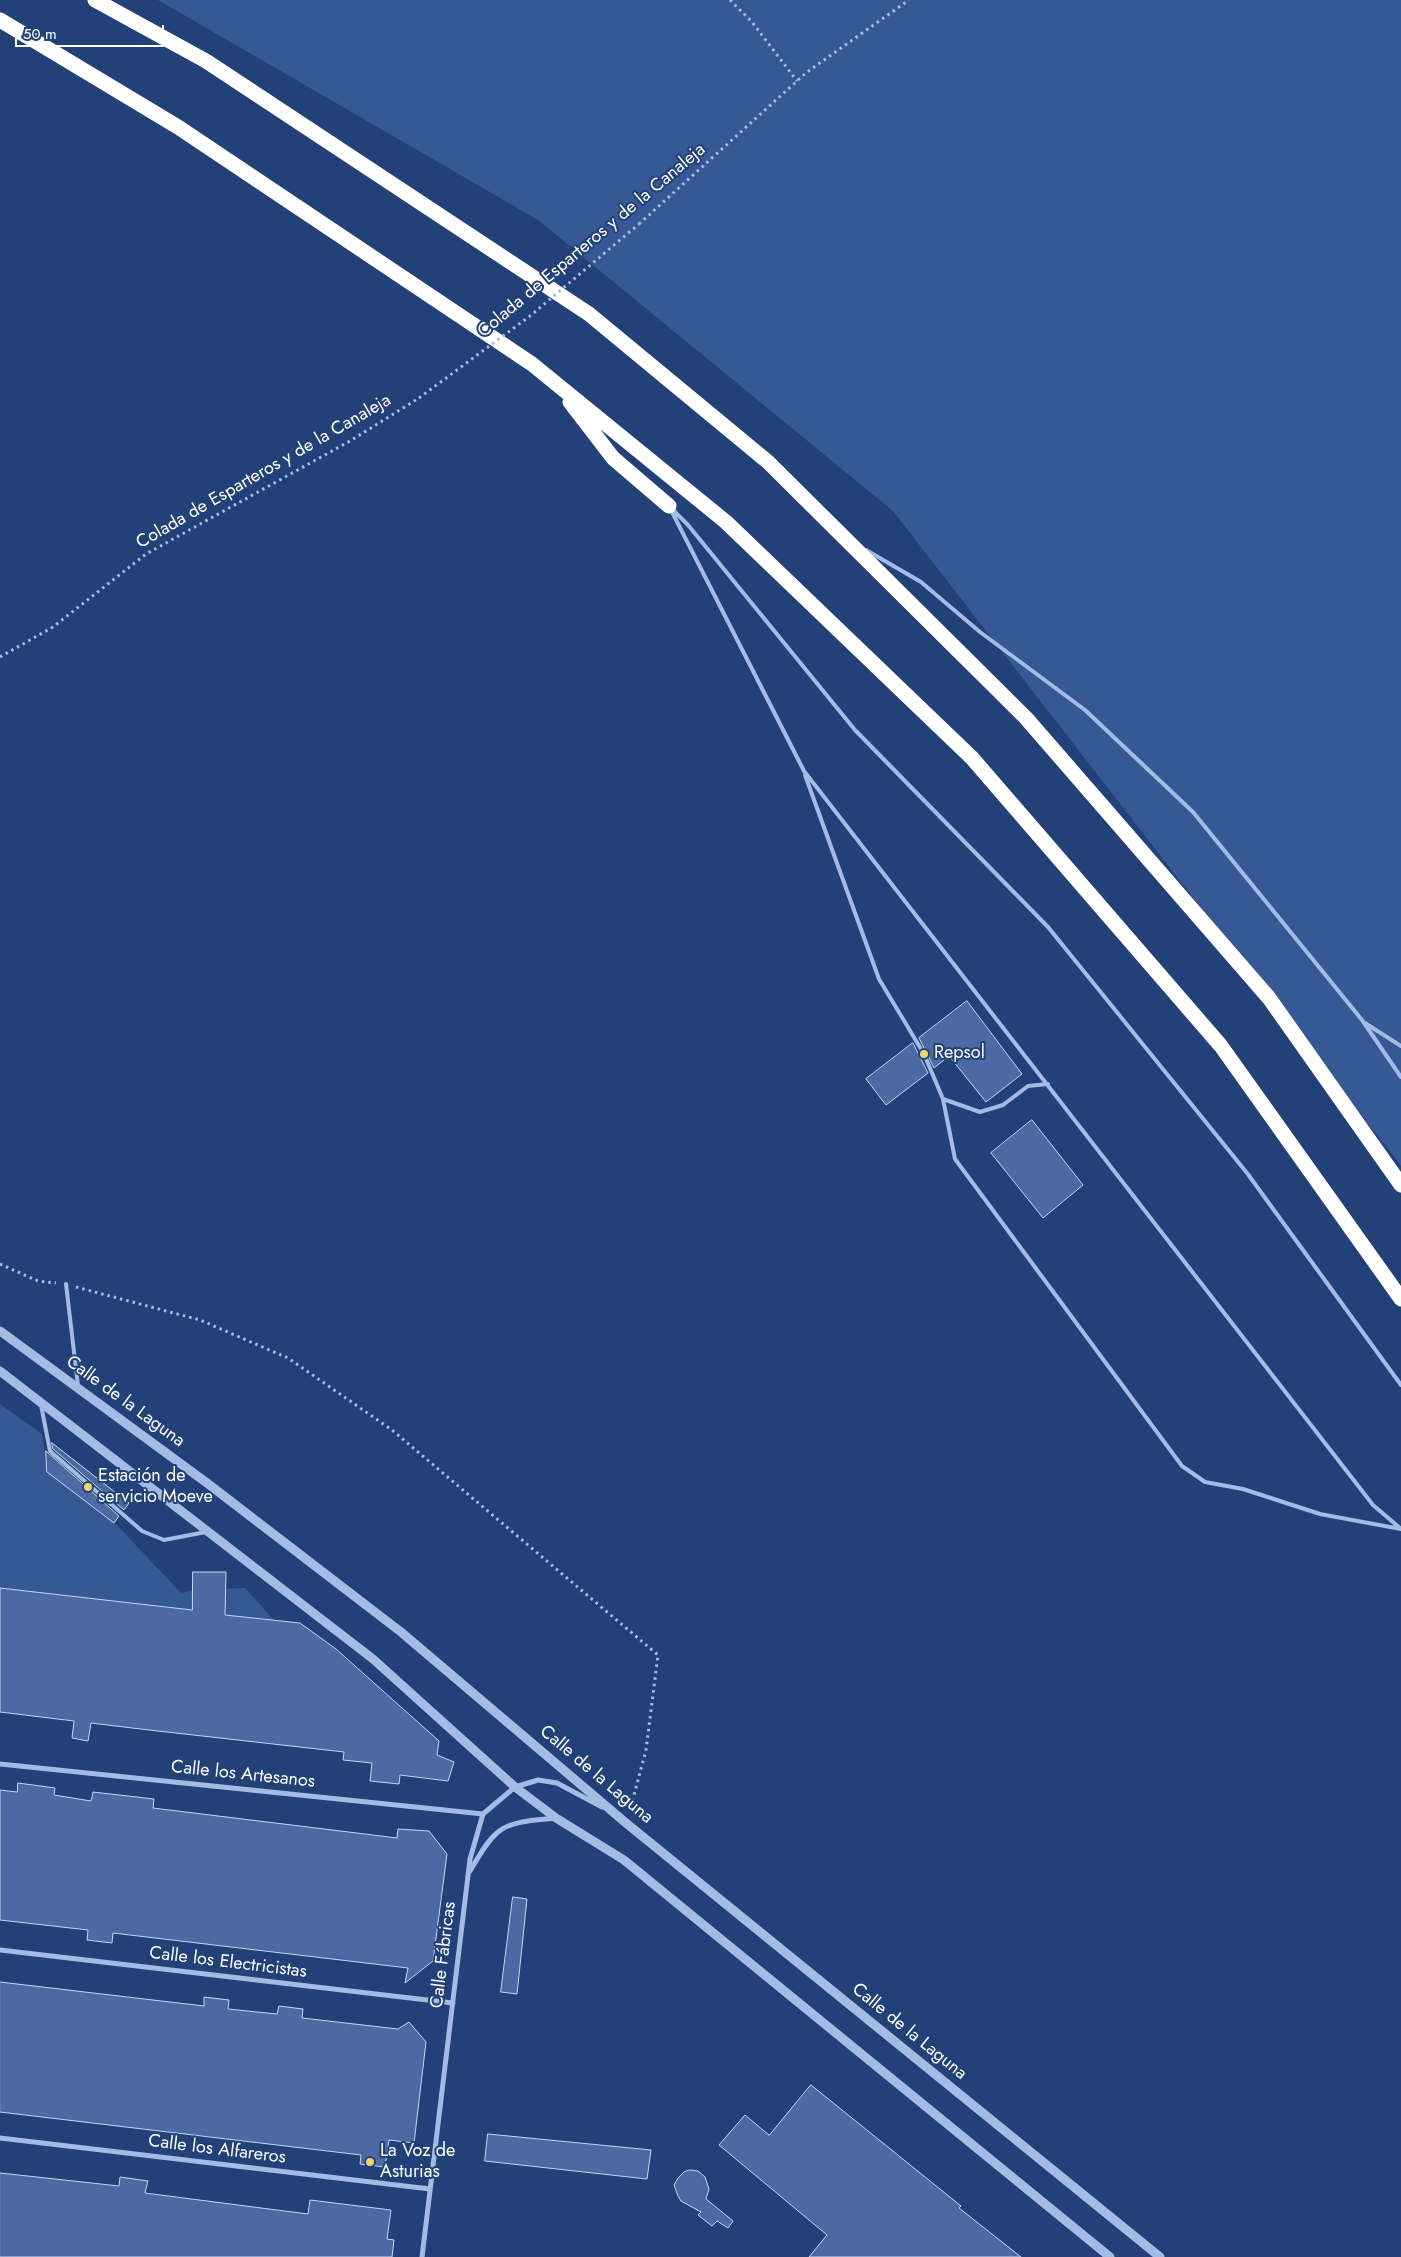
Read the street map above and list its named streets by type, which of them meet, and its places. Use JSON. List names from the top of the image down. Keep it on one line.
{"streets":{"street":["Calle de la Laguna","Calle los Artesanos","Calle Fábricas","Calle los Electricistas","Calle los Alfareros"],"path":["Colada de Esparteros y de la Canaleja"]},"crossings":[["Calle los Artesanos","Calle Fábricas"],["Calle Fábricas","Calle los Electricistas"],["Calle Fábricas","Calle los Alfareros"]],"places":["Repsol","Estación de servicio Moeve","La Voz de Asturias"],"scale_bar":"50 m"}
